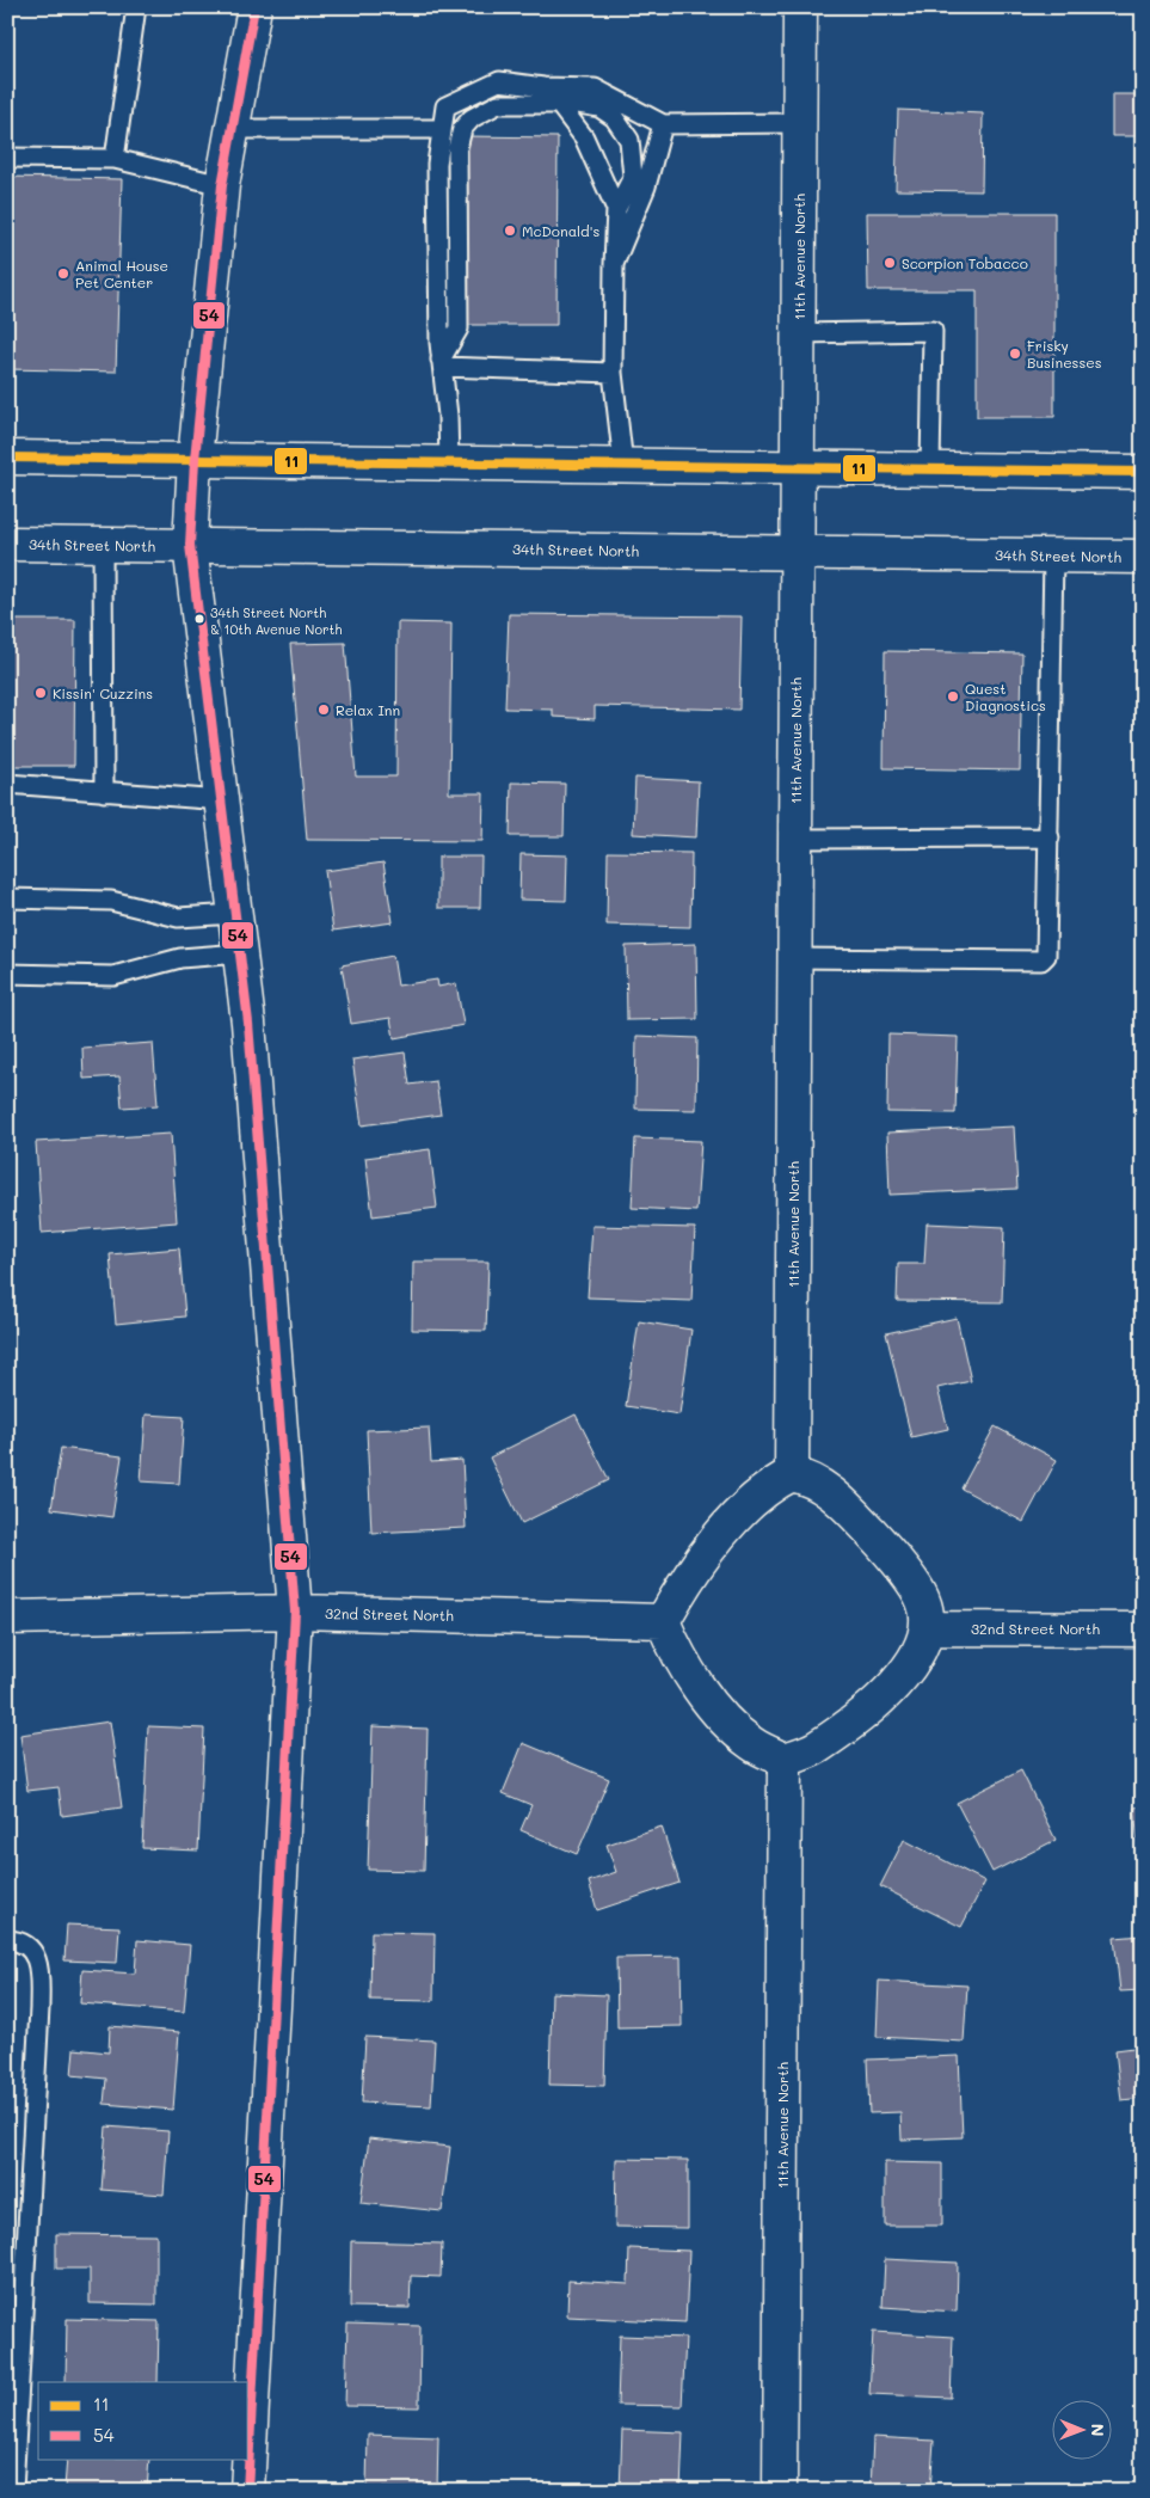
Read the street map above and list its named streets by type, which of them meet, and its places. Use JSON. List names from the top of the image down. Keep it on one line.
{"streets":{"main road":["11th Avenue North","34th Street North","32nd Street North"]},"crossings":[["11th Avenue North","34th Street North"]],"places":["McDonald's","Scorpion Tobacco","Animal House Pet Center","Frisky Businesses","34th Street North & 10th Avenue North","Kissin' Cuzzins","Quest Diagnostics","Relax Inn"],"lines":["transit line 54","transit line 11"],"legend":["11","54"],"north":"right"}
